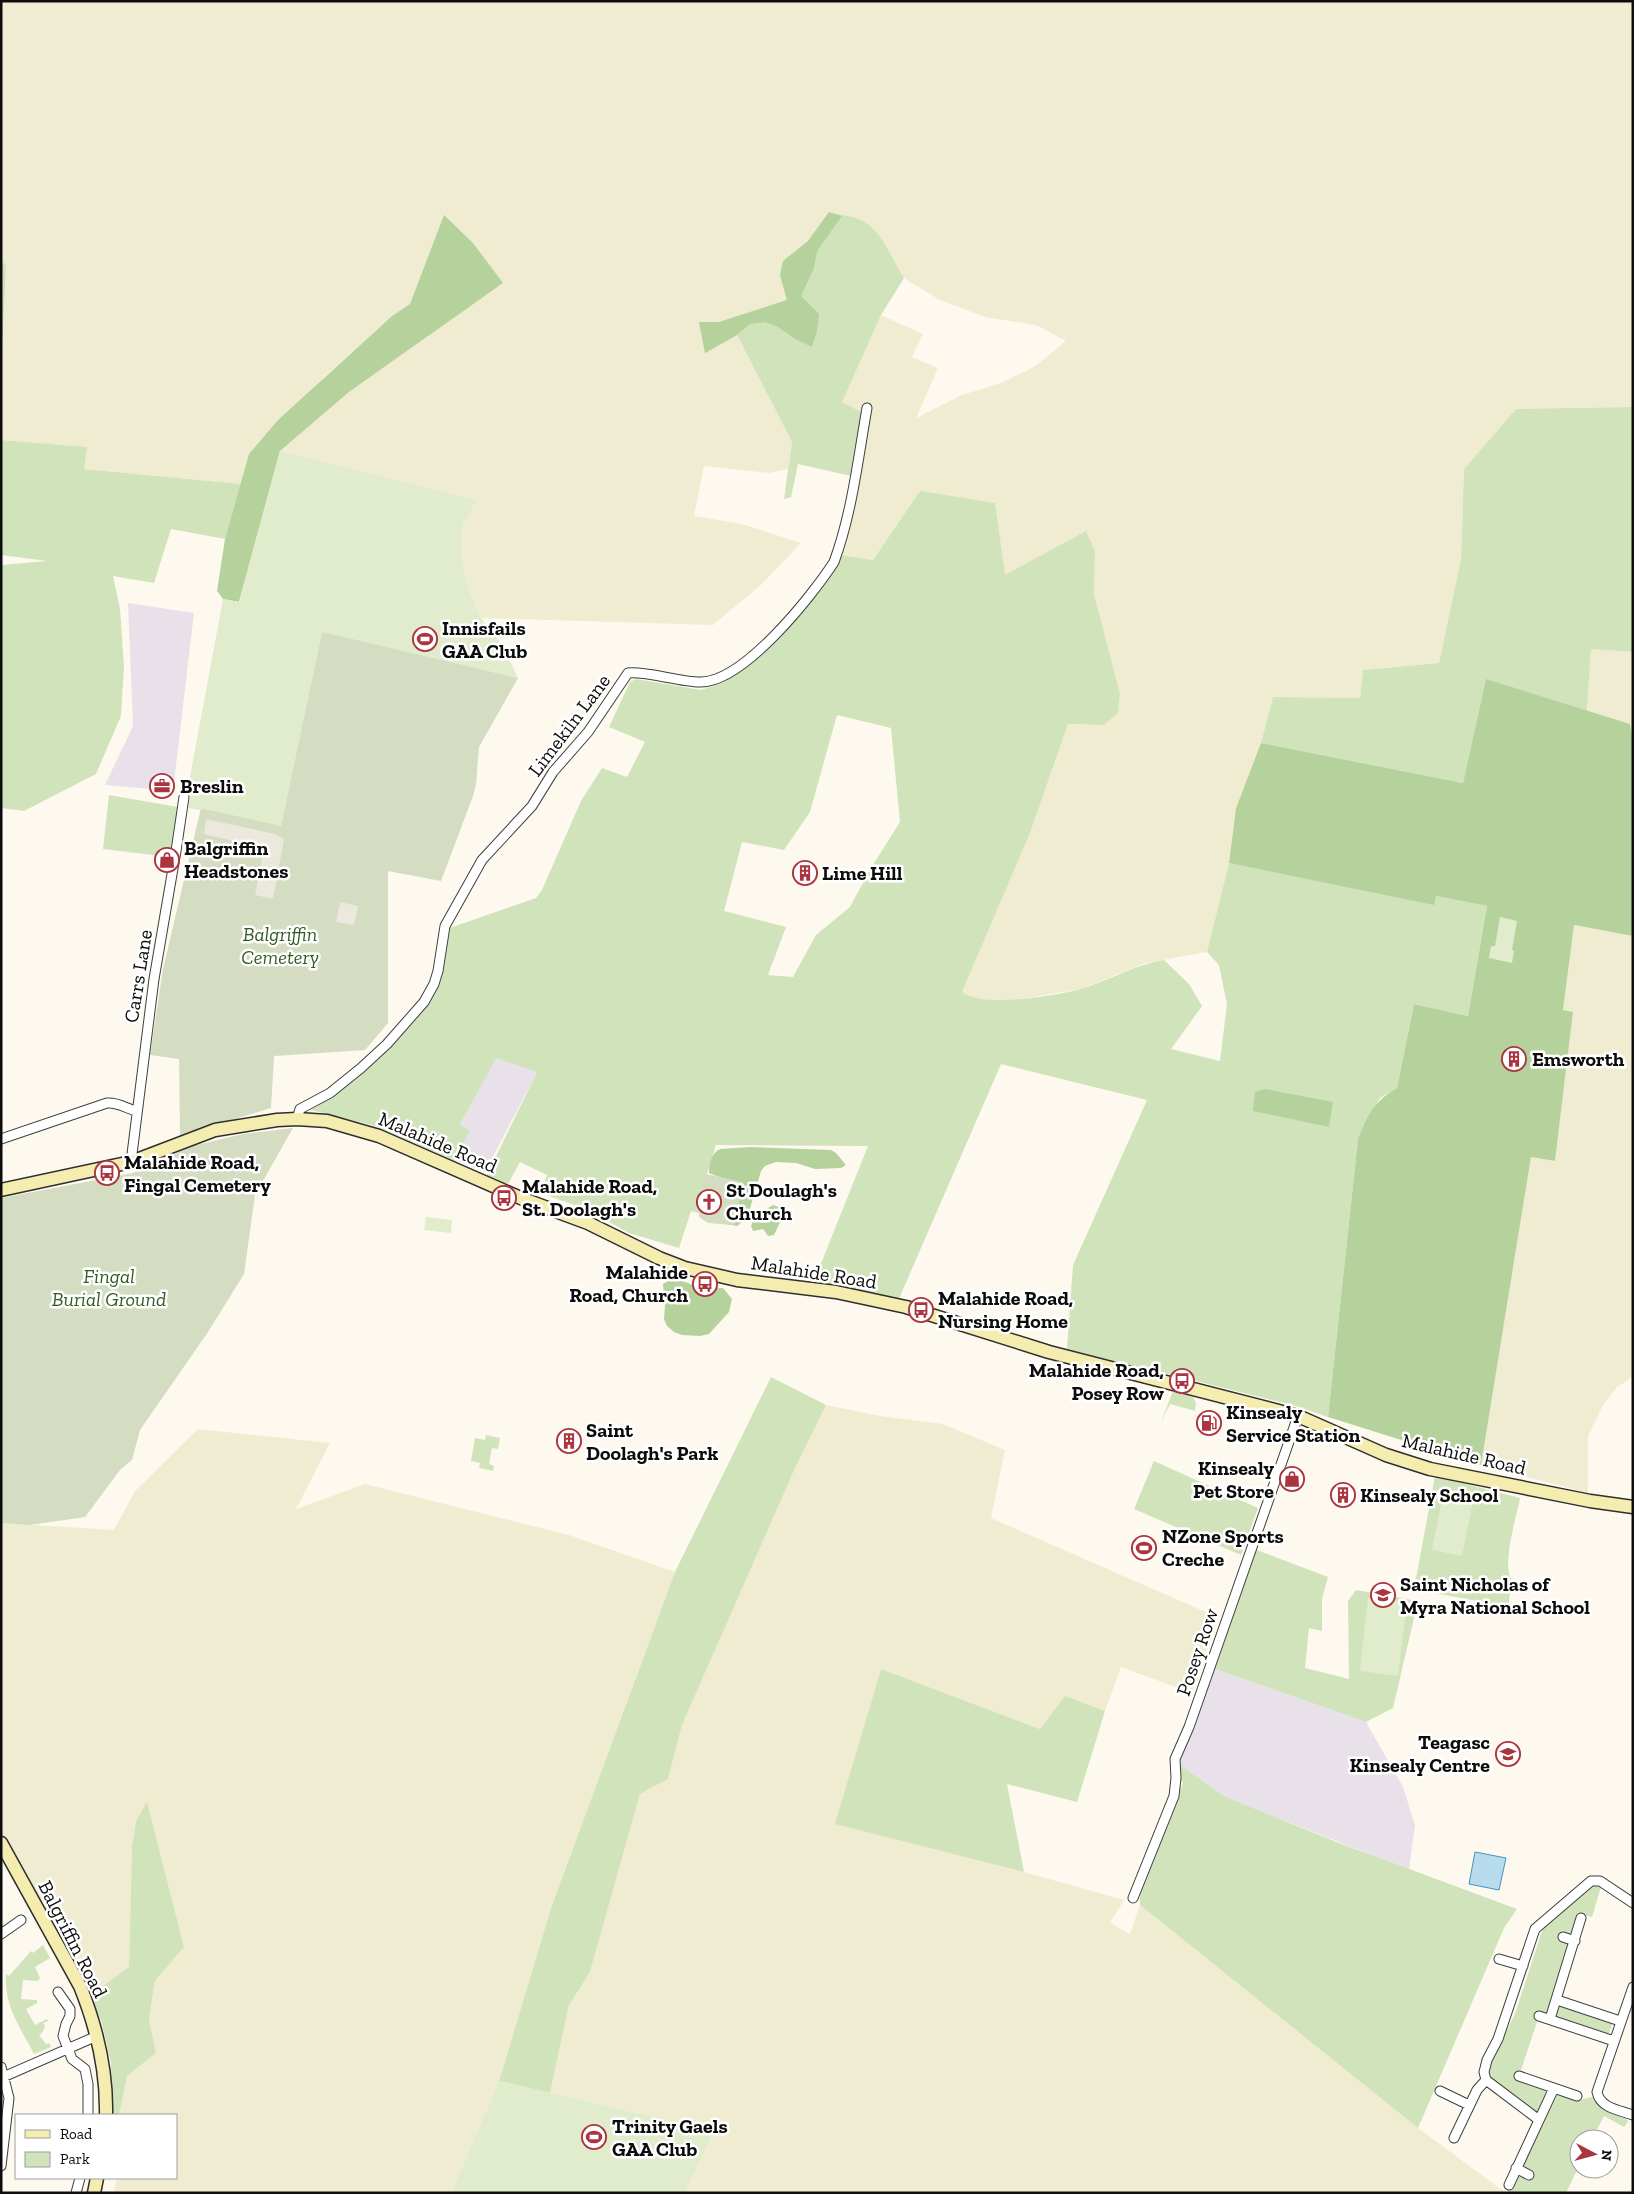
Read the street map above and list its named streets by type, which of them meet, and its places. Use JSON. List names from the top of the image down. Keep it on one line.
{"streets":{"main road":["Malahide Road","Balgriffin Road"],"street":["Limekiln Lane","Carrs Lane","Posey Row"]},"crossings":[["Limekiln Lane","Malahide Road"],["Carrs Lane","Malahide Road"],["Malahide Road","Posey Row"]],"parks":["Balgriffin Cemetery","Fingal Burial Ground"],"places":{"sports":["Innisfails GAA Club","NZone Sports Creche","Trinity Gaels GAA Club"],"office":["Breslin"],"shop":["Balgriffin Headstones","Kinsealy Pet Store"],"building":["Lime Hill","Emsworth","Saint Doolagh's Park","Kinsealy School"],"bus stop":["Malahide Road, Fingal Cemetery","Malahide Road, St. Doolagh's","Malahide Road, Church","Malahide Road, Nursing Home","Malahide Road, Posey Row"],"church":["St Doulagh's Church"],"fuel station":["Kinsealy Service Station"],"school or university":["Saint Nicholas of Myra National School","Teagasc Kinsealy Centre"]},"legend":["Road","Park"],"north":"right"}
